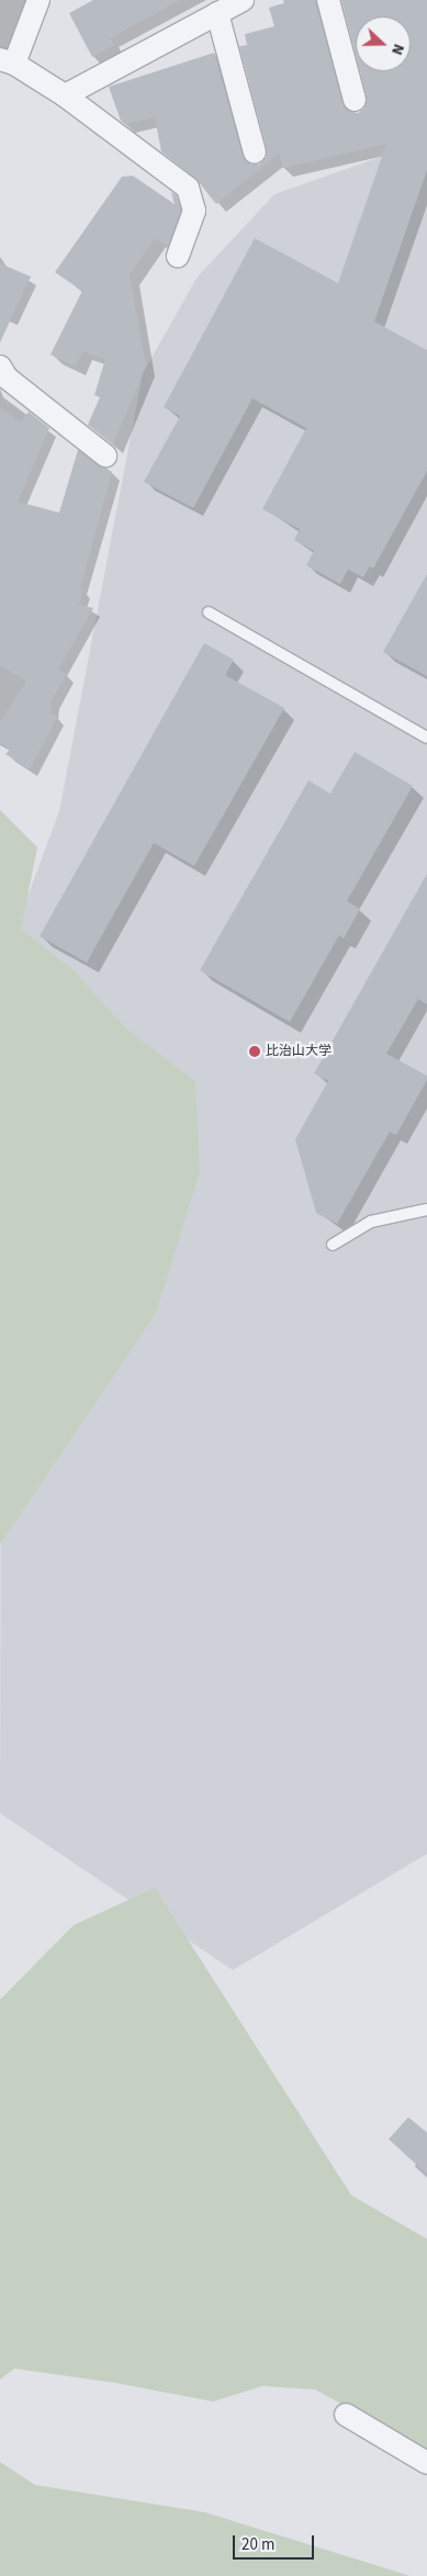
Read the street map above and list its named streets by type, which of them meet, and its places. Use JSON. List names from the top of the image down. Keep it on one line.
{"places":["比治山大学"],"scale_bar":"20 m","north":"right"}
